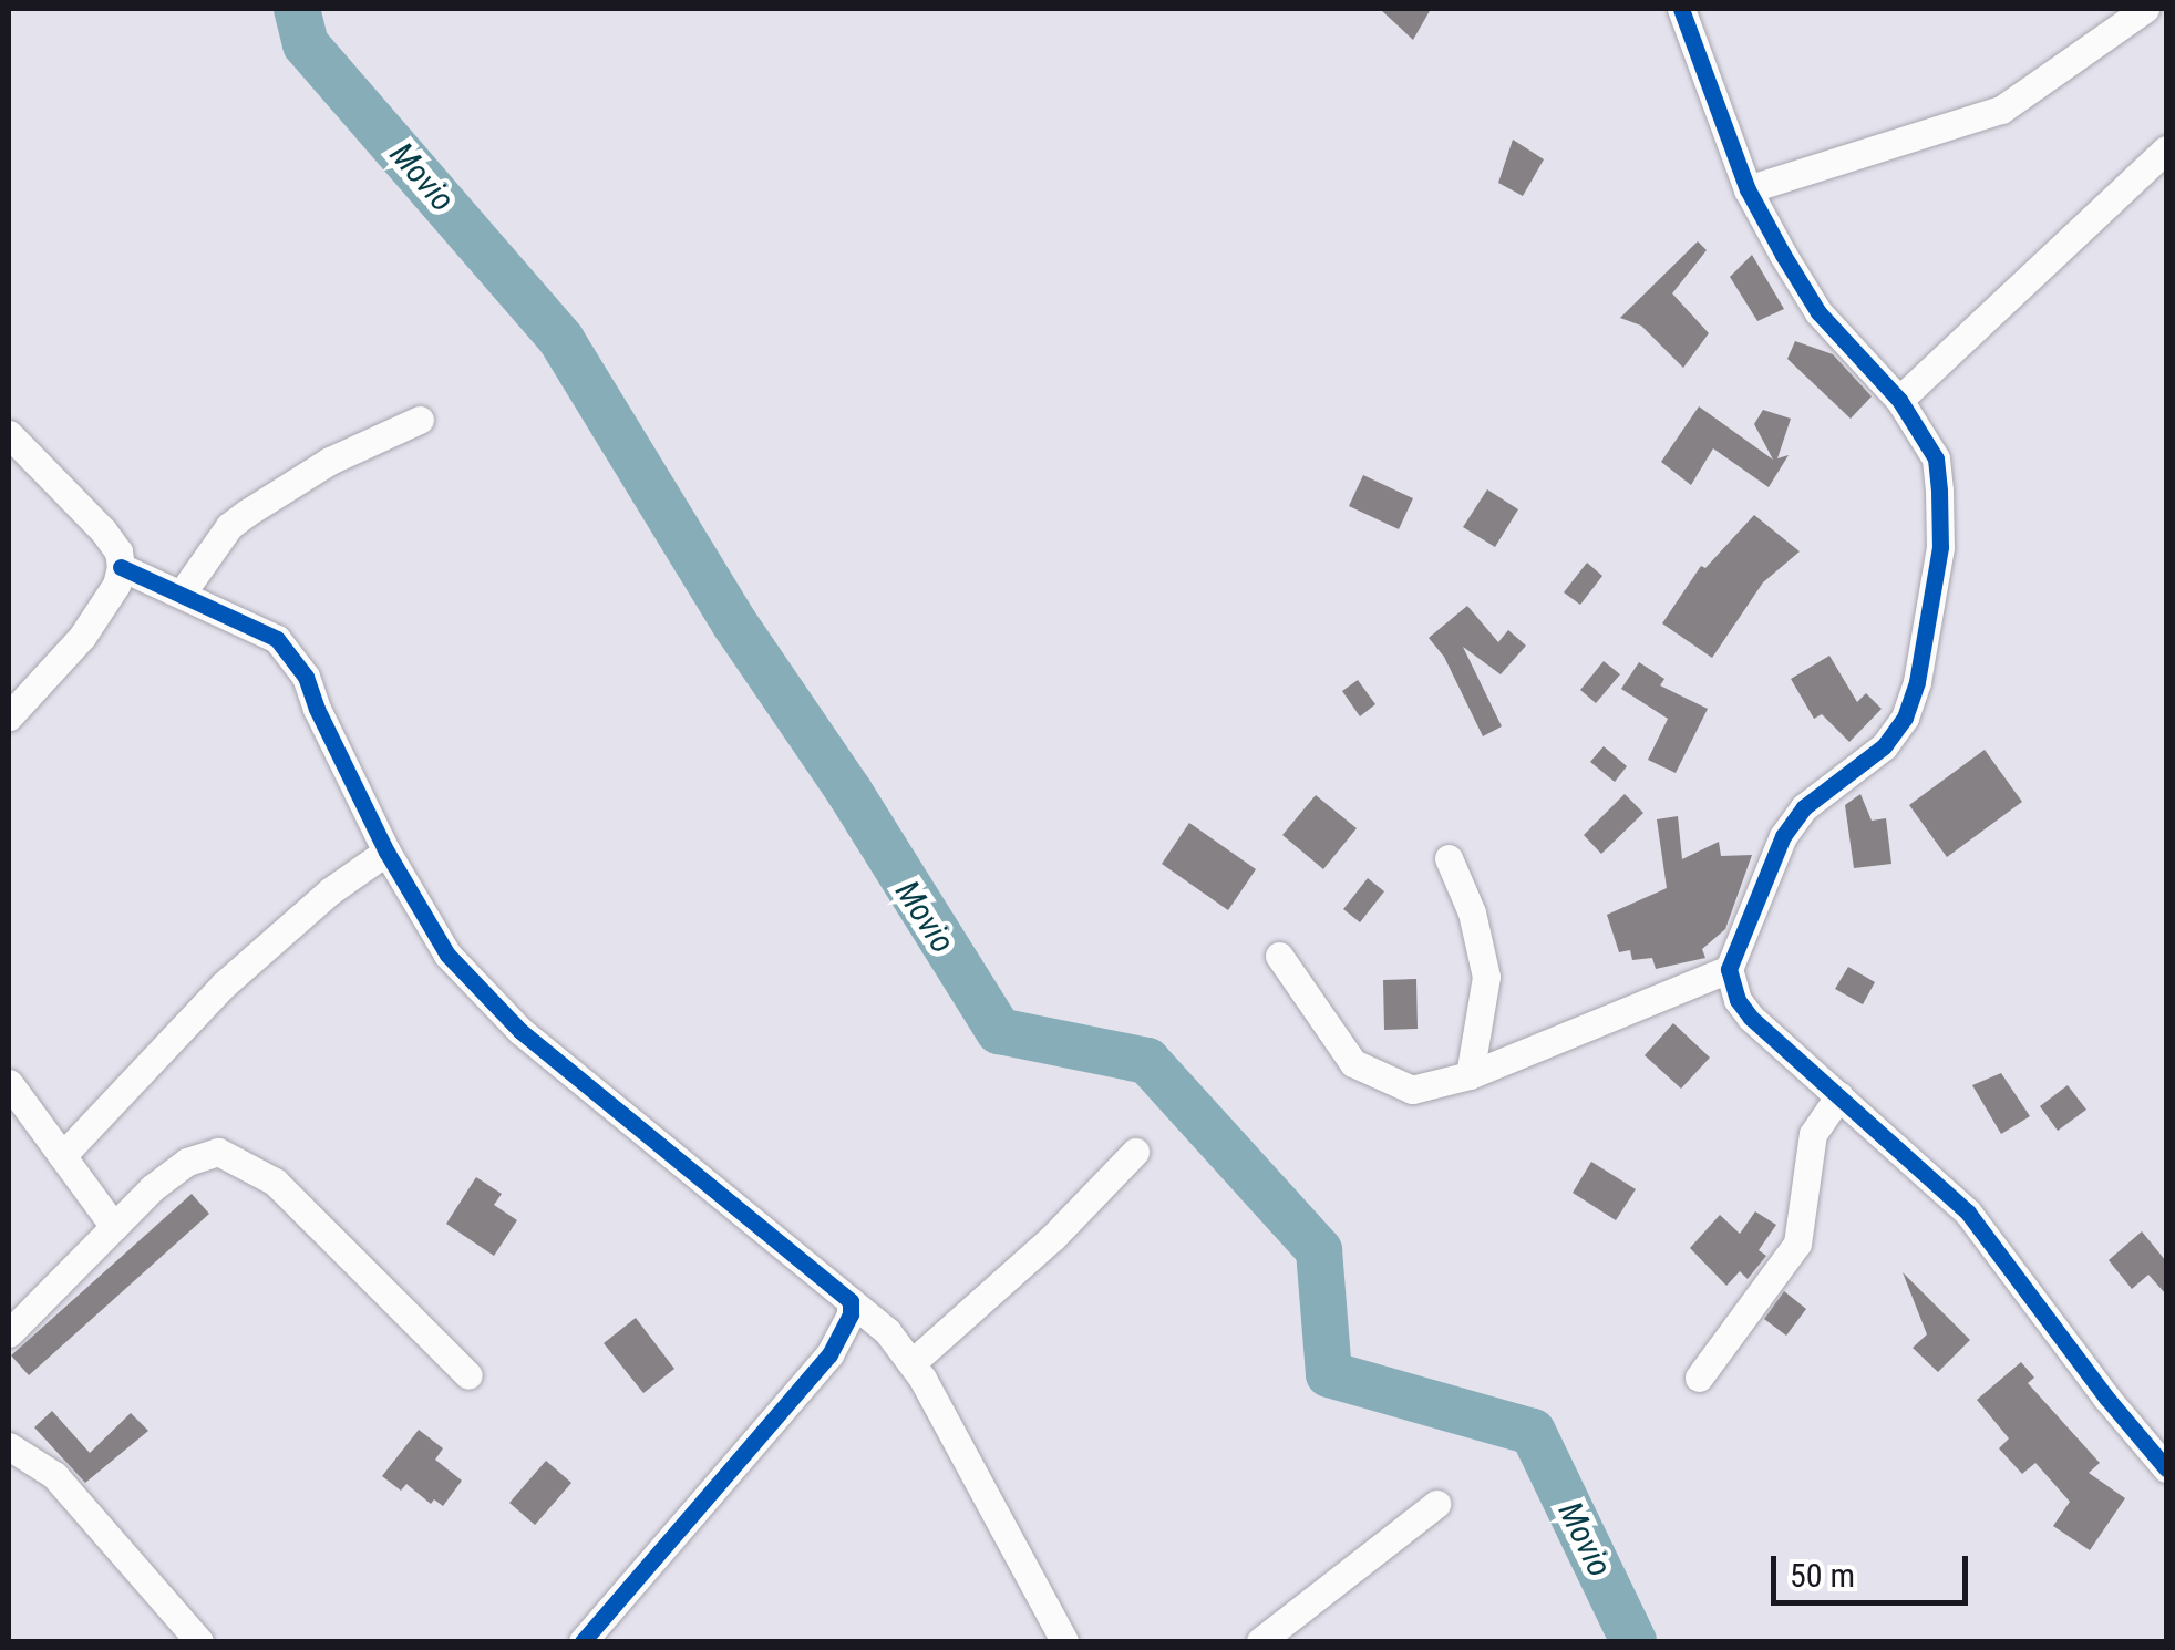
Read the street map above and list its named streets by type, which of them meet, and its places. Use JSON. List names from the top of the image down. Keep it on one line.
{"water":["Movio"],"scale_bar":"50 m"}
